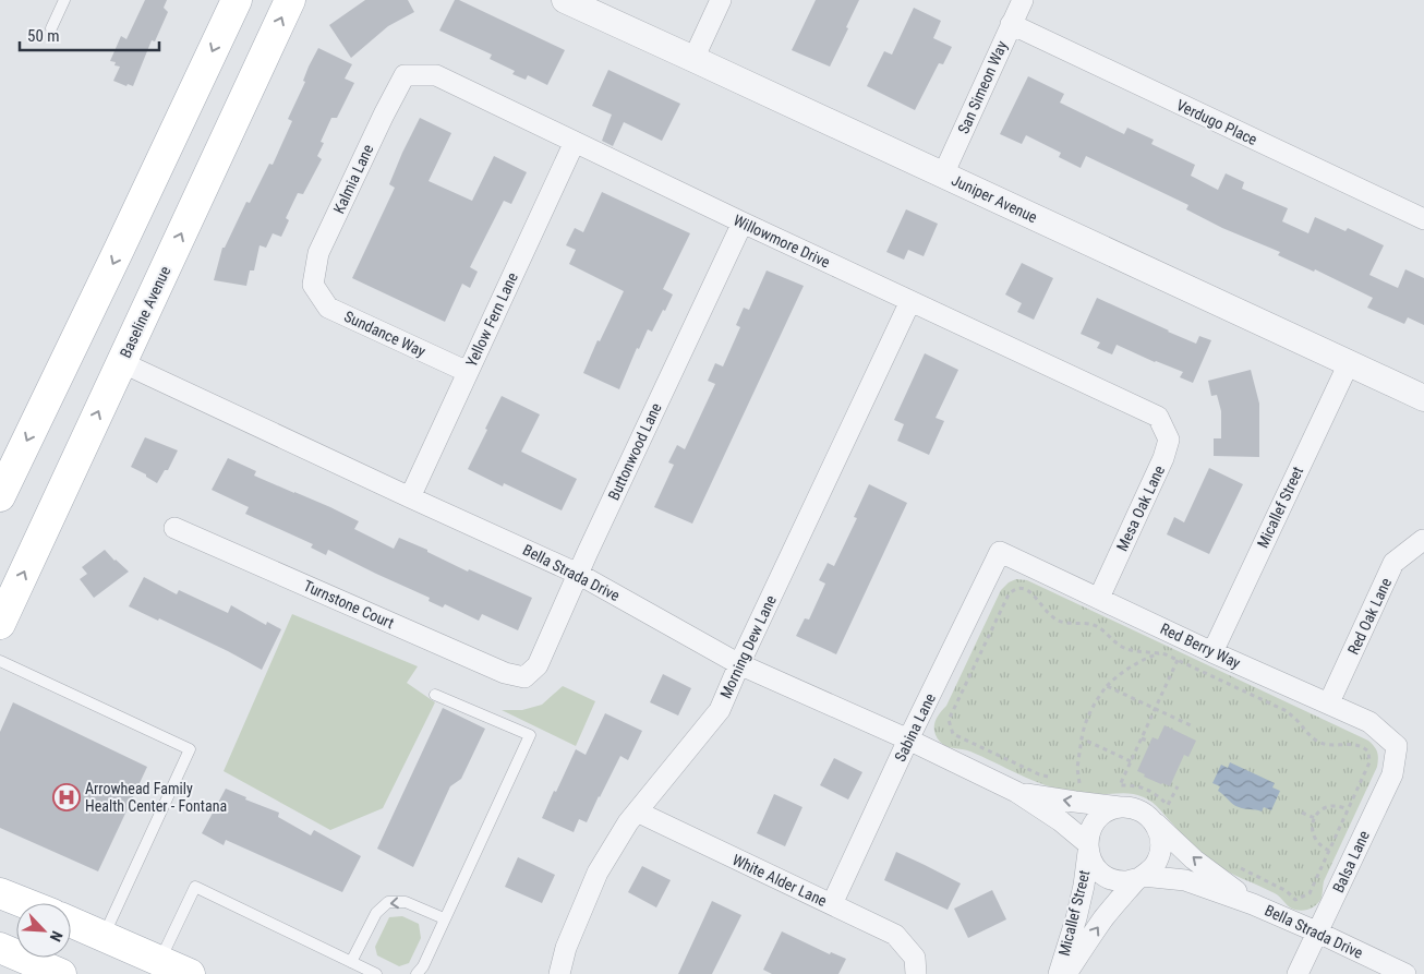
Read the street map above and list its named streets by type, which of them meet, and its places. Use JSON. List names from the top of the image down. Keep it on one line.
{"streets":{"main road":["Baseline Avenue"],"street":["San Simeon Way","Verdugo Place","Kalmia Lane","Juniper Avenue","Willowmore Drive","Yellow Fern Lane","Sundance Way","Buttonwood Lane","Micallef Street","Mesa Oak Lane","Bella Strada Drive","Turnstone Court","Red Oak Lane","Red Berry Way","Morning Dew Lane","Sabina Lane","Balsa Lane","White Alder Lane"]},"crossings":[["San Simeon Way","Verdugo Place"],["San Simeon Way","Juniper Avenue"],["Kalmia Lane","Willowmore Drive"],["Kalmia Lane","Sundance Way"],["Juniper Avenue","Micallef Street"],["Willowmore Drive","Yellow Fern Lane"],["Willowmore Drive","Buttonwood Lane"],["Willowmore Drive","Mesa Oak Lane"],["Willowmore Drive","Morning Dew Lane"],["Baseline Avenue","Bella Strada Drive"],["Yellow Fern Lane","Sundance Way"],["Yellow Fern Lane","Bella Strada Drive"],["Buttonwood Lane","Bella Strada Drive"],["Buttonwood Lane","Turnstone Court"],["Micallef Street","Bella Strada Drive"],["Micallef Street","Red Berry Way"],["Mesa Oak Lane","Red Berry Way"],["Bella Strada Drive","Morning Dew Lane"],["Bella Strada Drive","Sabina Lane"],["Bella Strada Drive","Balsa Lane"],["Red Oak Lane","Red Berry Way"],["Red Berry Way","Sabina Lane"],["Red Berry Way","Balsa Lane"],["Morning Dew Lane","White Alder Lane"],["Sabina Lane","White Alder Lane"]],"places":{"hospital":["Arrowhead Family Health Center - Fontana"]},"scale_bar":"50 m","north":"bottom right"}
